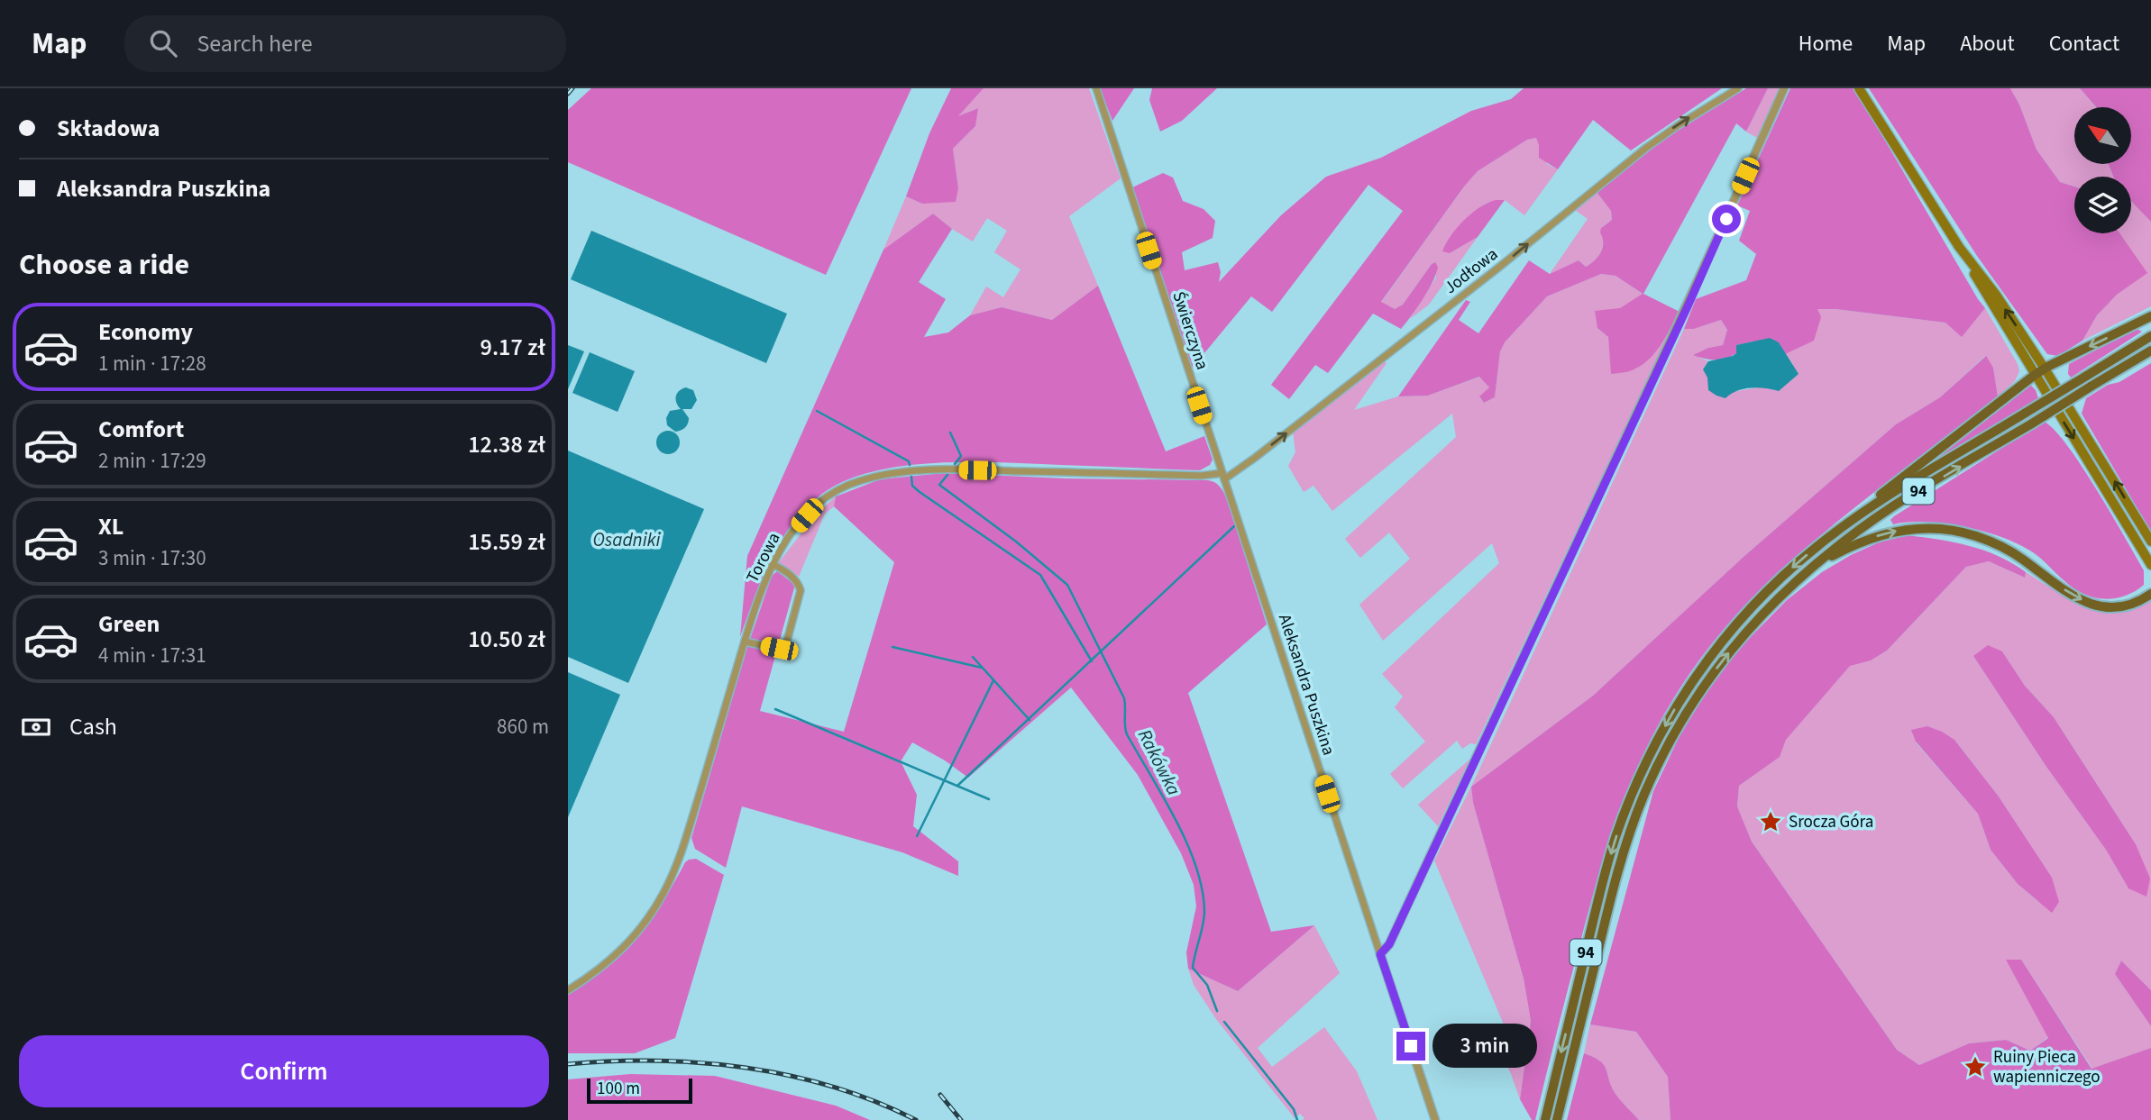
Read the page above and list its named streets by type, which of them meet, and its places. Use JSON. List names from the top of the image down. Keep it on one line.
{"streets":{"main road":["94"],"street":["Jodłowa","Świerczyna","Torowa","Aleksandra Puszkina"]},"crossings":[["Jodłowa","Świerczyna"],["Jodłowa","Torowa"],["Jodłowa","Aleksandra Puszkina"],["Świerczyna","Torowa"],["Świerczyna","Aleksandra Puszkina"],["Torowa","Aleksandra Puszkina"]],"one_way":["Jodłowa"],"water":["Osadniki","Rakówka"],"places":{"place":["Srocza Góra","Ruiny Pieca wapienniczego"]},"scale_bar":"100 m","north":"top left","page":{"header":"Map","search":"Search here","nav":["Home","Map","About","Contact"],"banner":["Składowa","Aleksandra Puszkina"],"heading":"Choose a ride","list":[{"name":"Economy","note":"1 min · 17:28","value":"9.17 zł"},{"name":"Comfort","note":"2 min · 17:29","value":"12.38 zł"},{"name":"XL","note":"3 min · 17:30","value":"15.59 zł"},{"name":"Green","note":"4 min · 17:31","value":"10.50 zł"}],"pay":["Cash","860 m"],"buttons":"Confirm","bubble":"3 min","scale":"100 m"}}
